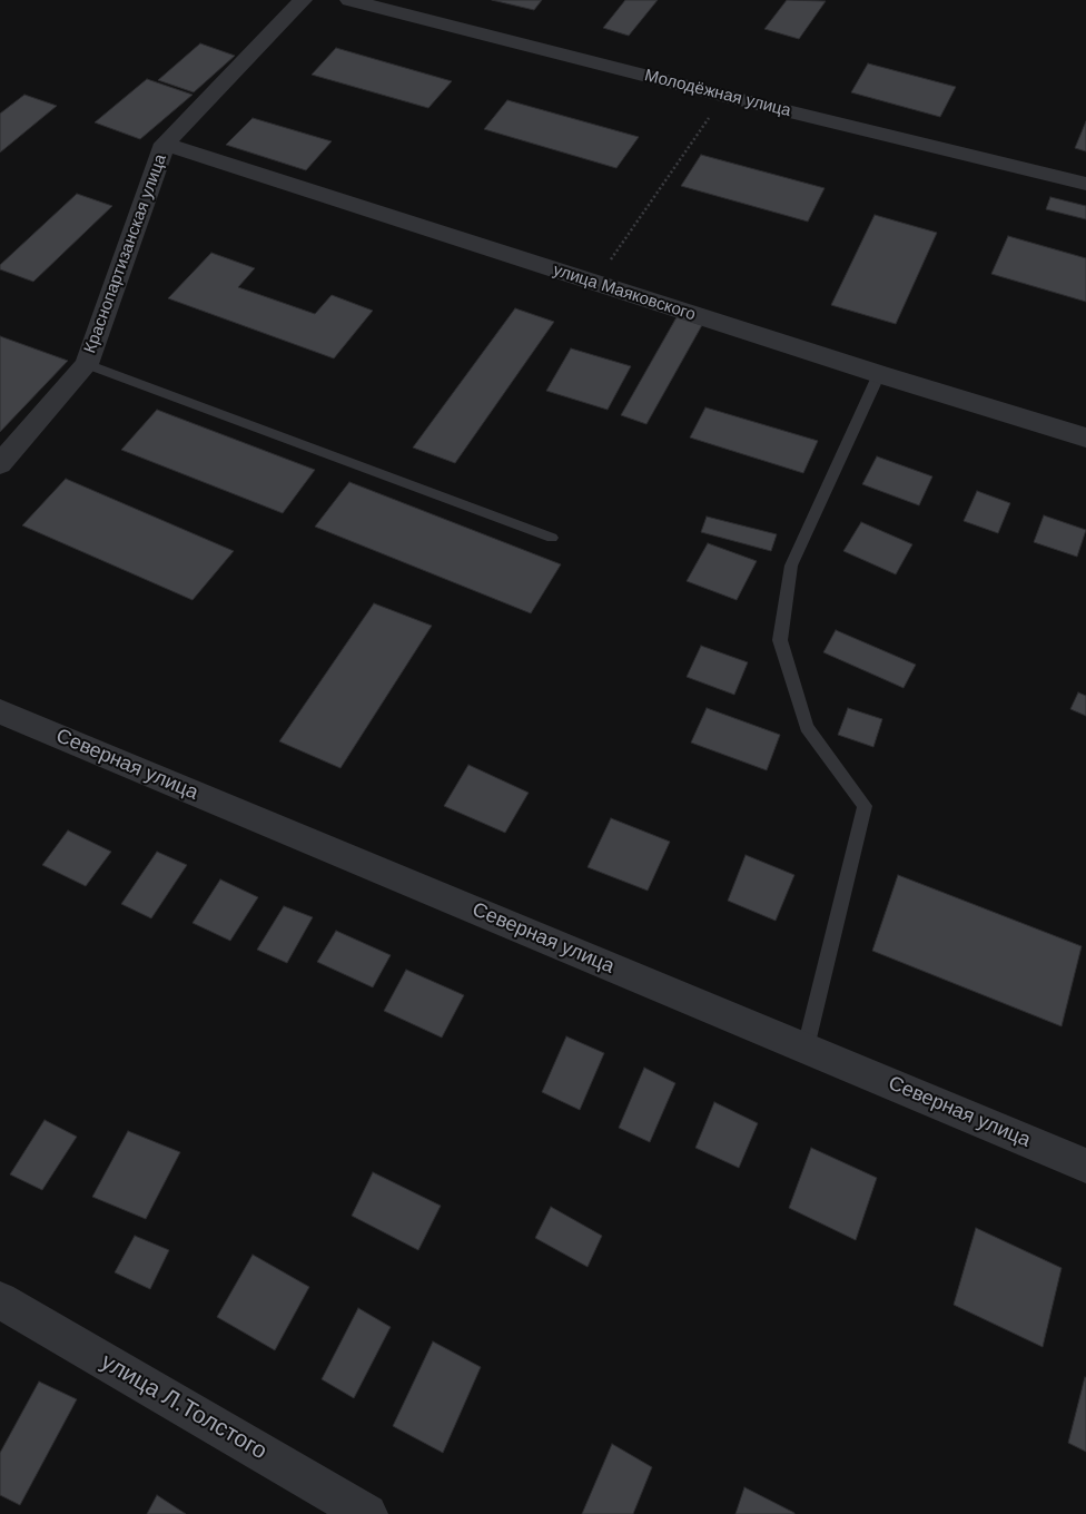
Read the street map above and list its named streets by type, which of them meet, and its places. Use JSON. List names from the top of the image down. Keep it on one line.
{"streets":{"street":["Молодёжная улица","Краснопартизанская улица","улица Маяковского","Северная улица","улица Л.Толстого"]},"crossings":[["Краснопартизанская улица","улица Маяковского"]]}
